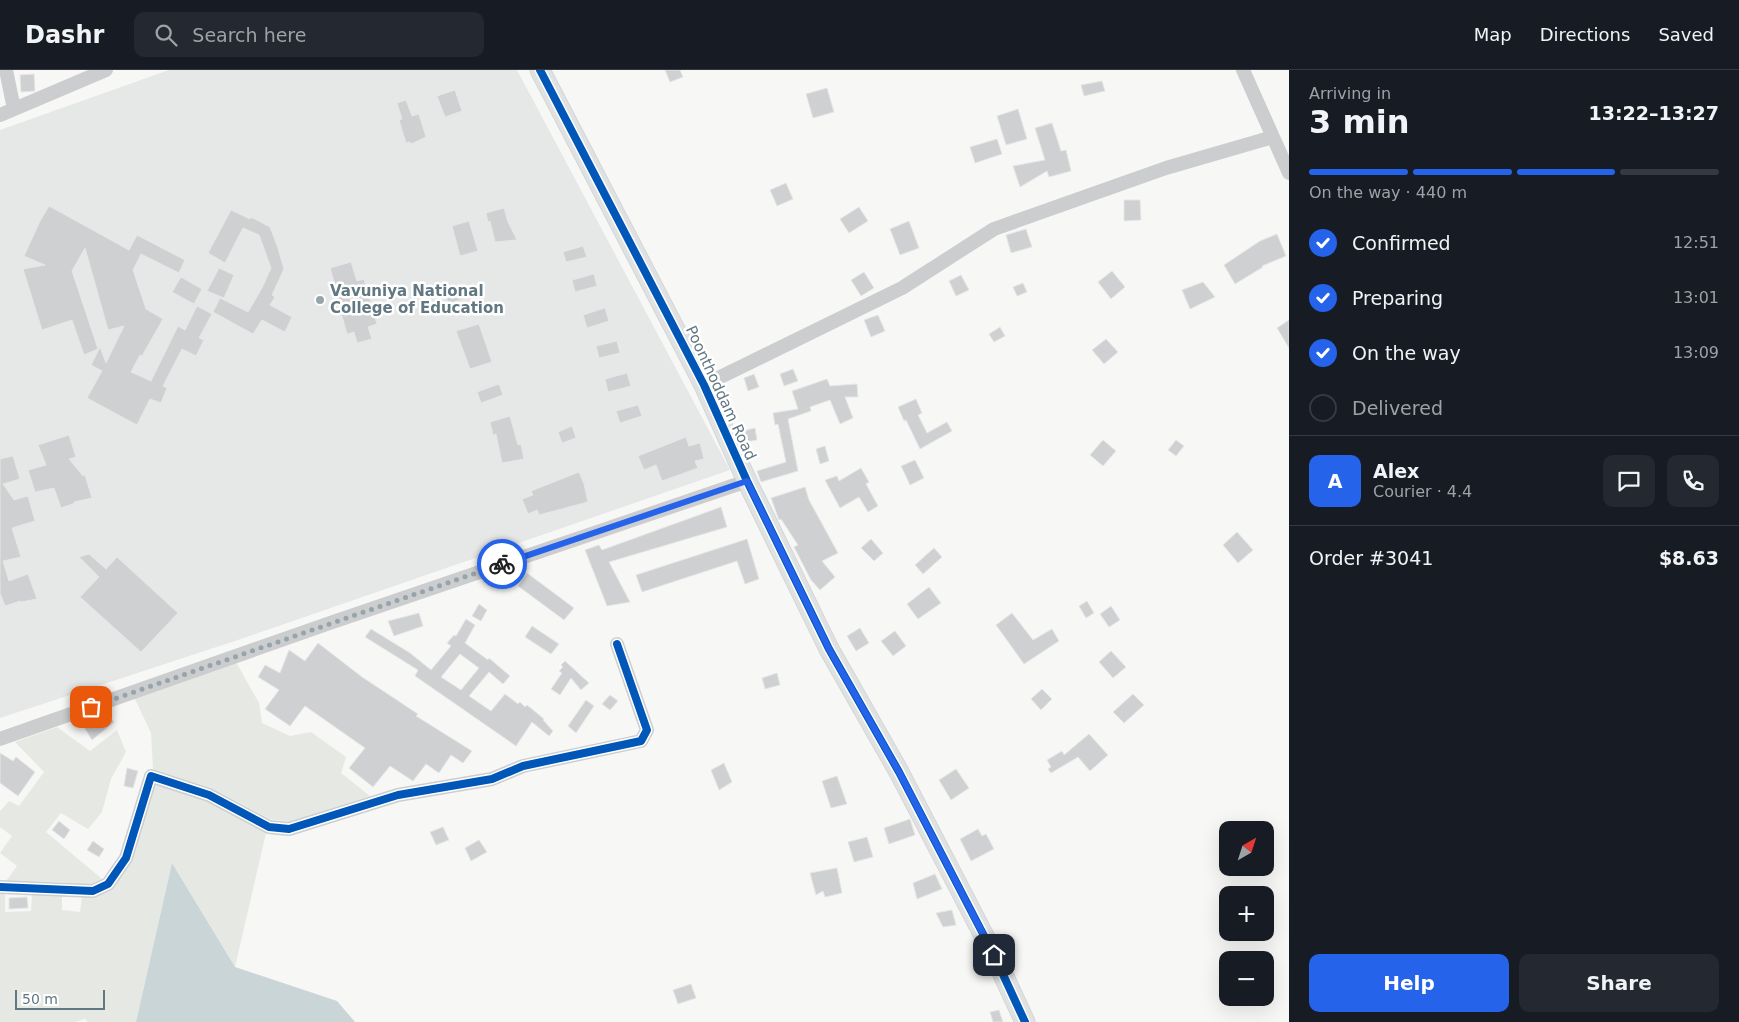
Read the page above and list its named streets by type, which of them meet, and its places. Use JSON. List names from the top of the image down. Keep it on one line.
{"streets":{"street":["Poonthoddam Road"]},"places":["Vavuniya National College of Education"],"scale_bar":"50 m","north":"top right","page":{"header":"Dashr","search":"Search here","nav":["Map","Directions","Saved"],"heading":["3 min","Arriving in","13:22–13:27"],"panel":["Alex","Courier · 4.4","Order #3041","$8.63"],"bar":"On the way · 440 m","list":[["Confirmed","12:51"],["Preparing","13:01"],["On the way","13:09"],"Delivered"],"round":"A","map_buttons":["+","−"],"buttons":["Help","Share"],"scale":"50 m"}}
